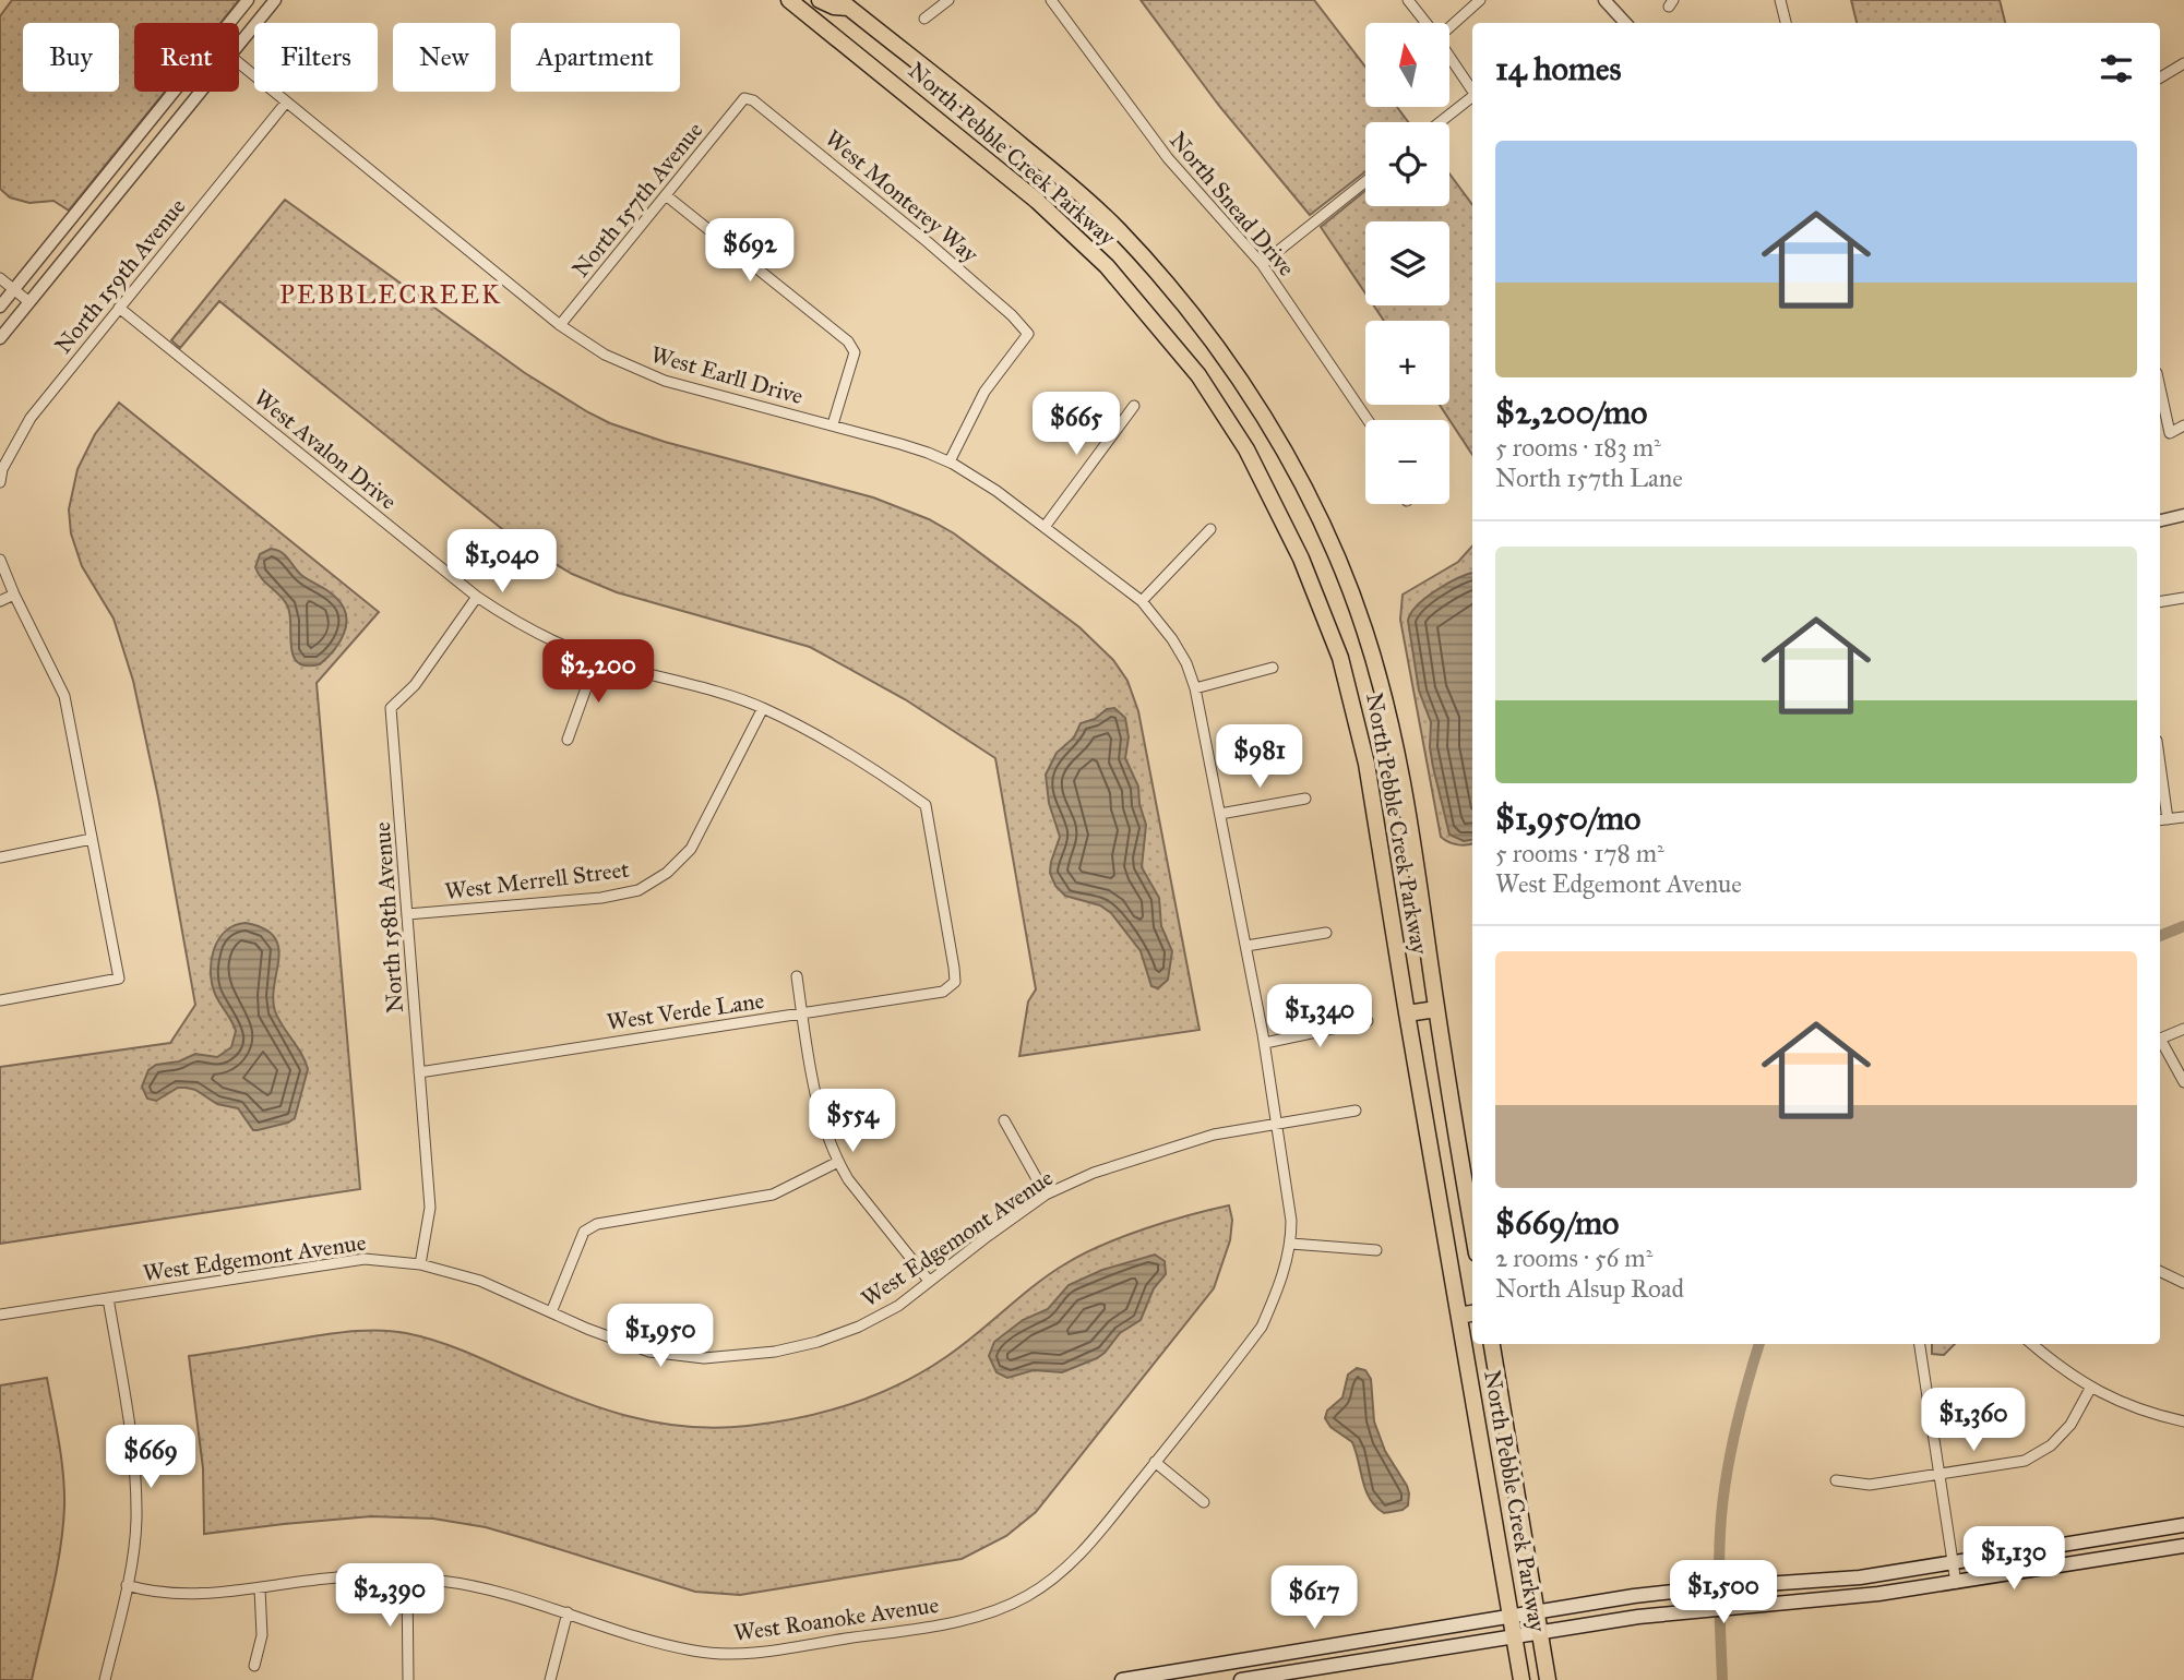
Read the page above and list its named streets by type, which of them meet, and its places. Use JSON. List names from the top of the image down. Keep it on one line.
{"streets":{"main road":["North Pebble Creek Parkway"],"street":["West Monterey Way","North 157th Avenue","North Snead Drive","North 159th Avenue","West Earll Drive","West Avalon Drive","West Merrell Street","North 158th Avenue","West Verde Lane","West Edgemont Avenue","West Roanoke Avenue"]},"crossings":[["West Monterey Way","North 157th Avenue"],["West Monterey Way","West Earll Drive"],["North 157th Avenue","West Earll Drive"],["North 159th Avenue","West Earll Drive"],["North 159th Avenue","West Avalon Drive"],["West Earll Drive","West Roanoke Avenue"],["West Avalon Drive","West Merrell Street"],["West Avalon Drive","North 158th Avenue"],["West Avalon Drive","West Verde Lane"],["West Merrell Street","North 158th Avenue"],["North 158th Avenue","West Verde Lane"],["North 158th Avenue","West Edgemont Avenue"],["West Edgemont Avenue","West Roanoke Avenue"]],"districts":["PEBBLECREEK"],"north":"top","page":{"map_buttons":["+","−"],"chip":["Buy","Rent","Filters","New","Apartment"],"heading":"14 homes","list":[{"name":"$2,200/mo","note":"5 rooms · 183 m² · North 157th Lane"},{"name":"$1,950/mo","note":"5 rooms · 178 m² · West Edgemont Avenue"},{"name":"$669/mo","note":"2 rooms · 56 m² · North Alsup Road"}],"price":["$692","$665","$1,040","$2,200","$981","$1,340","$554","$1,950","$1,360","$669","$1,130","$1,500","$2,390","$617"]}}
